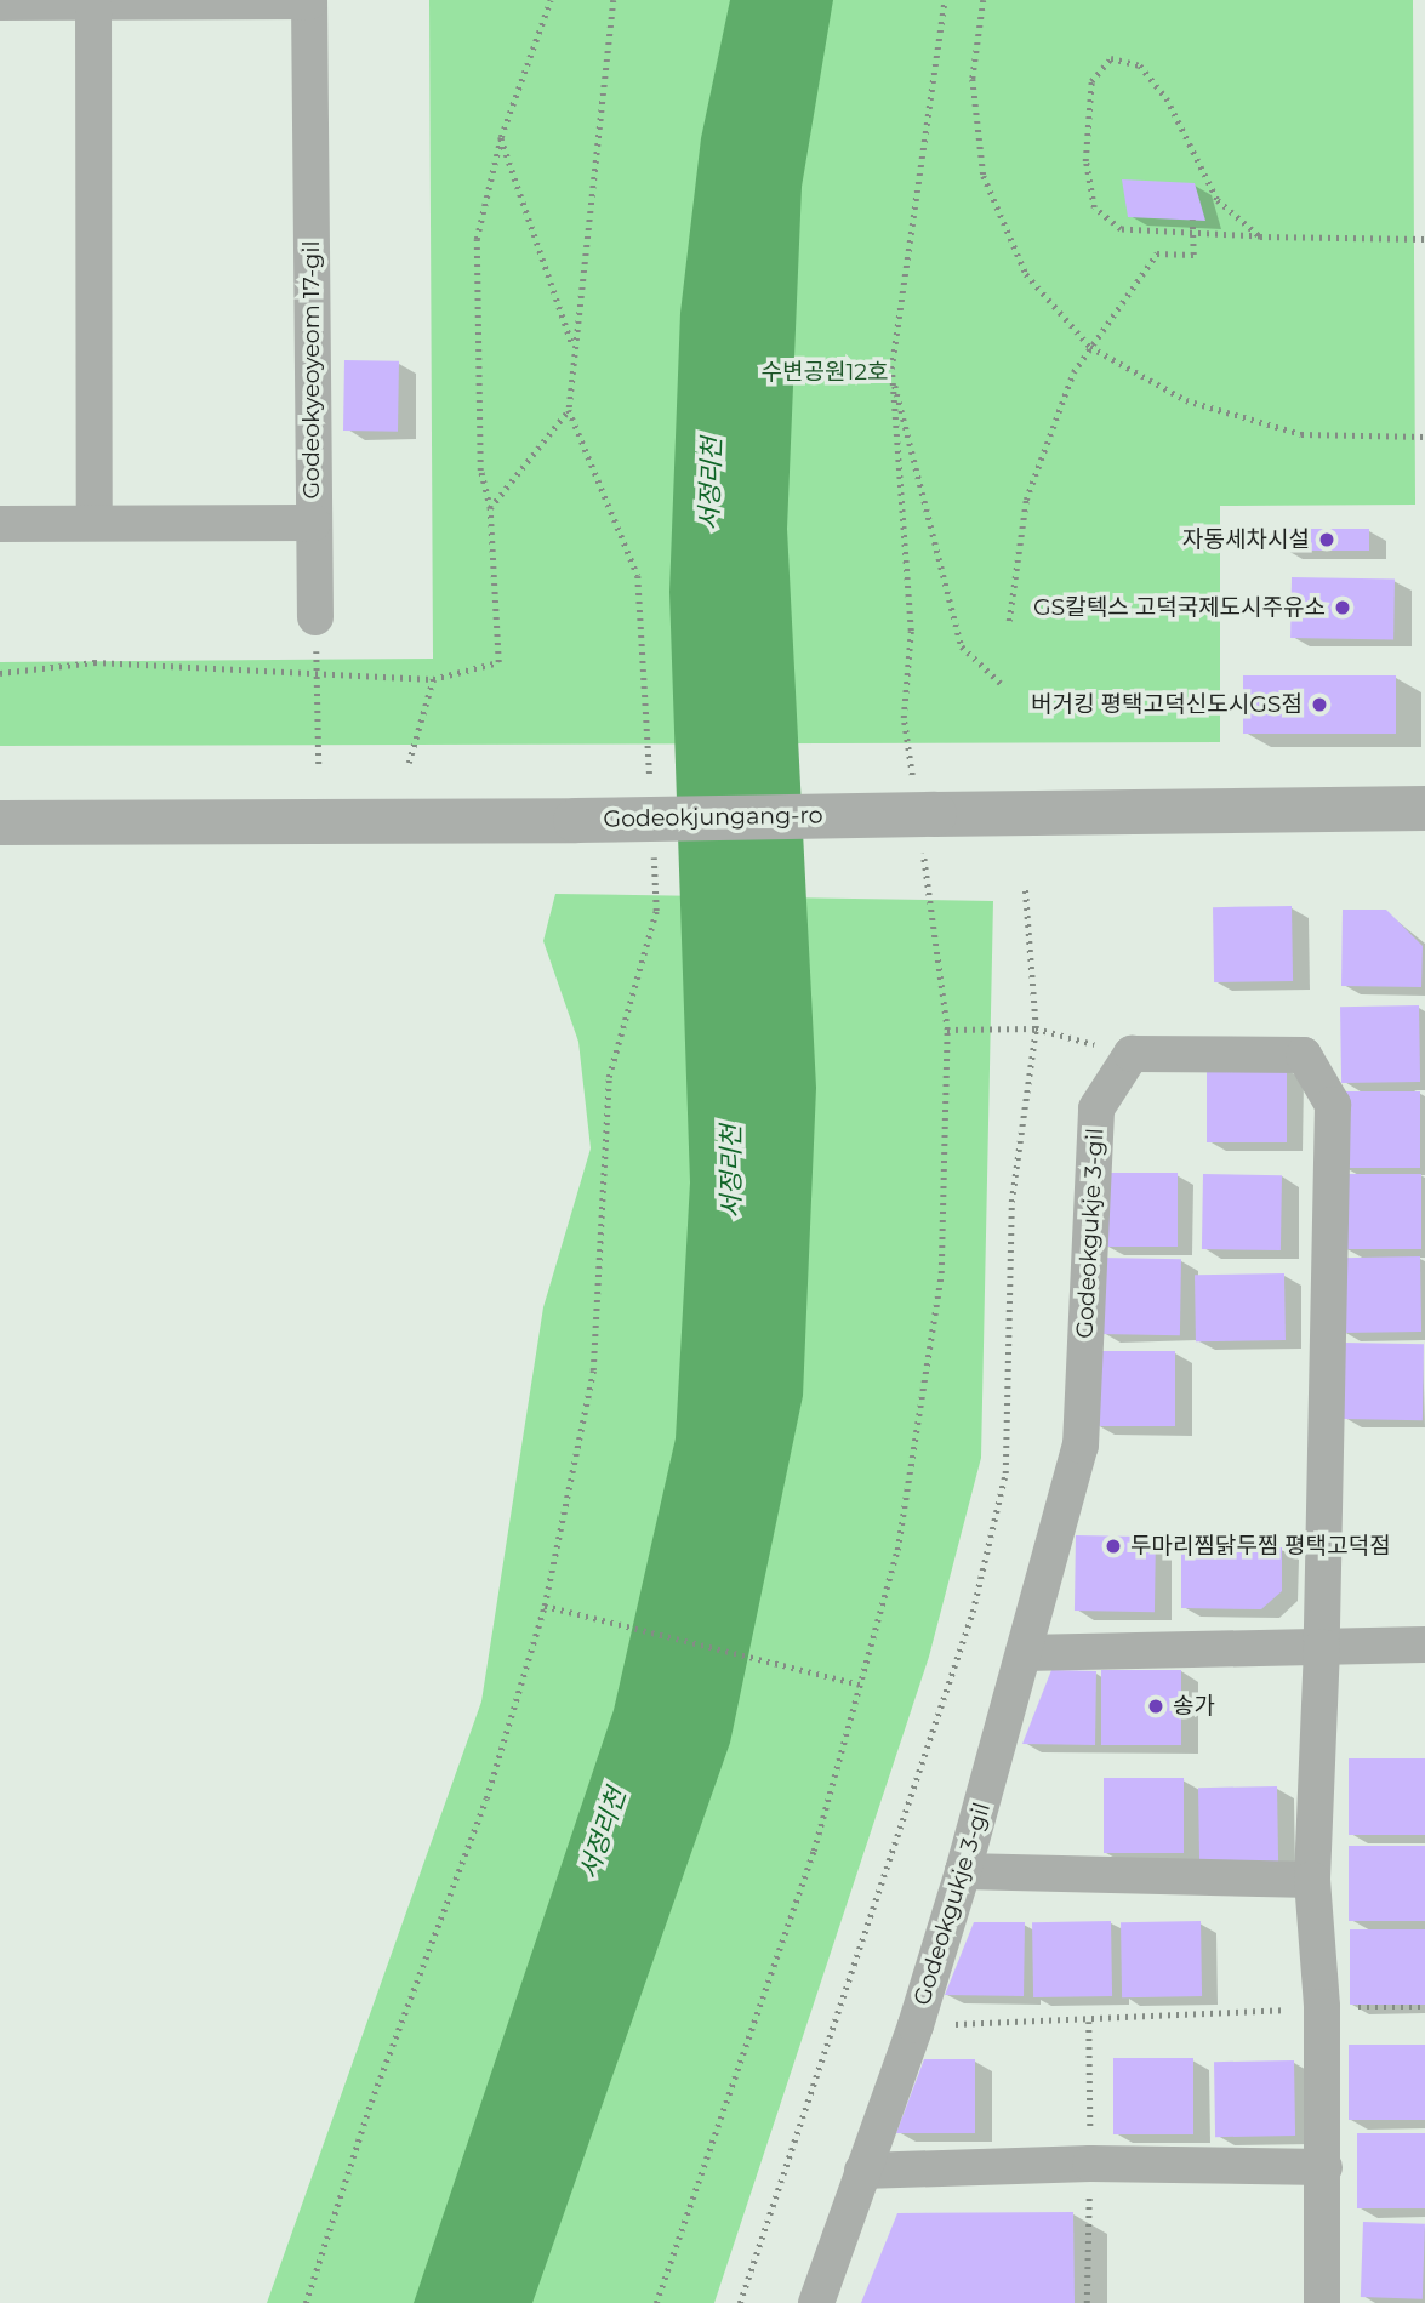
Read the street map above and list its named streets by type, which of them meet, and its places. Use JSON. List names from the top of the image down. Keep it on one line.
{"streets":{"street":["Godeokyeoyeom 17-gil","Godeokjungang-ro","Godeokgukje 3-gil"]},"water":["서정리천"],"parks":["수변공원12호"],"places":["자동세차시설","GS칼텍스 고덕국제도시주유소","버거킹 평택고덕신도시GS점","두마리찜닭두찜 평택고덕점","송가"]}
